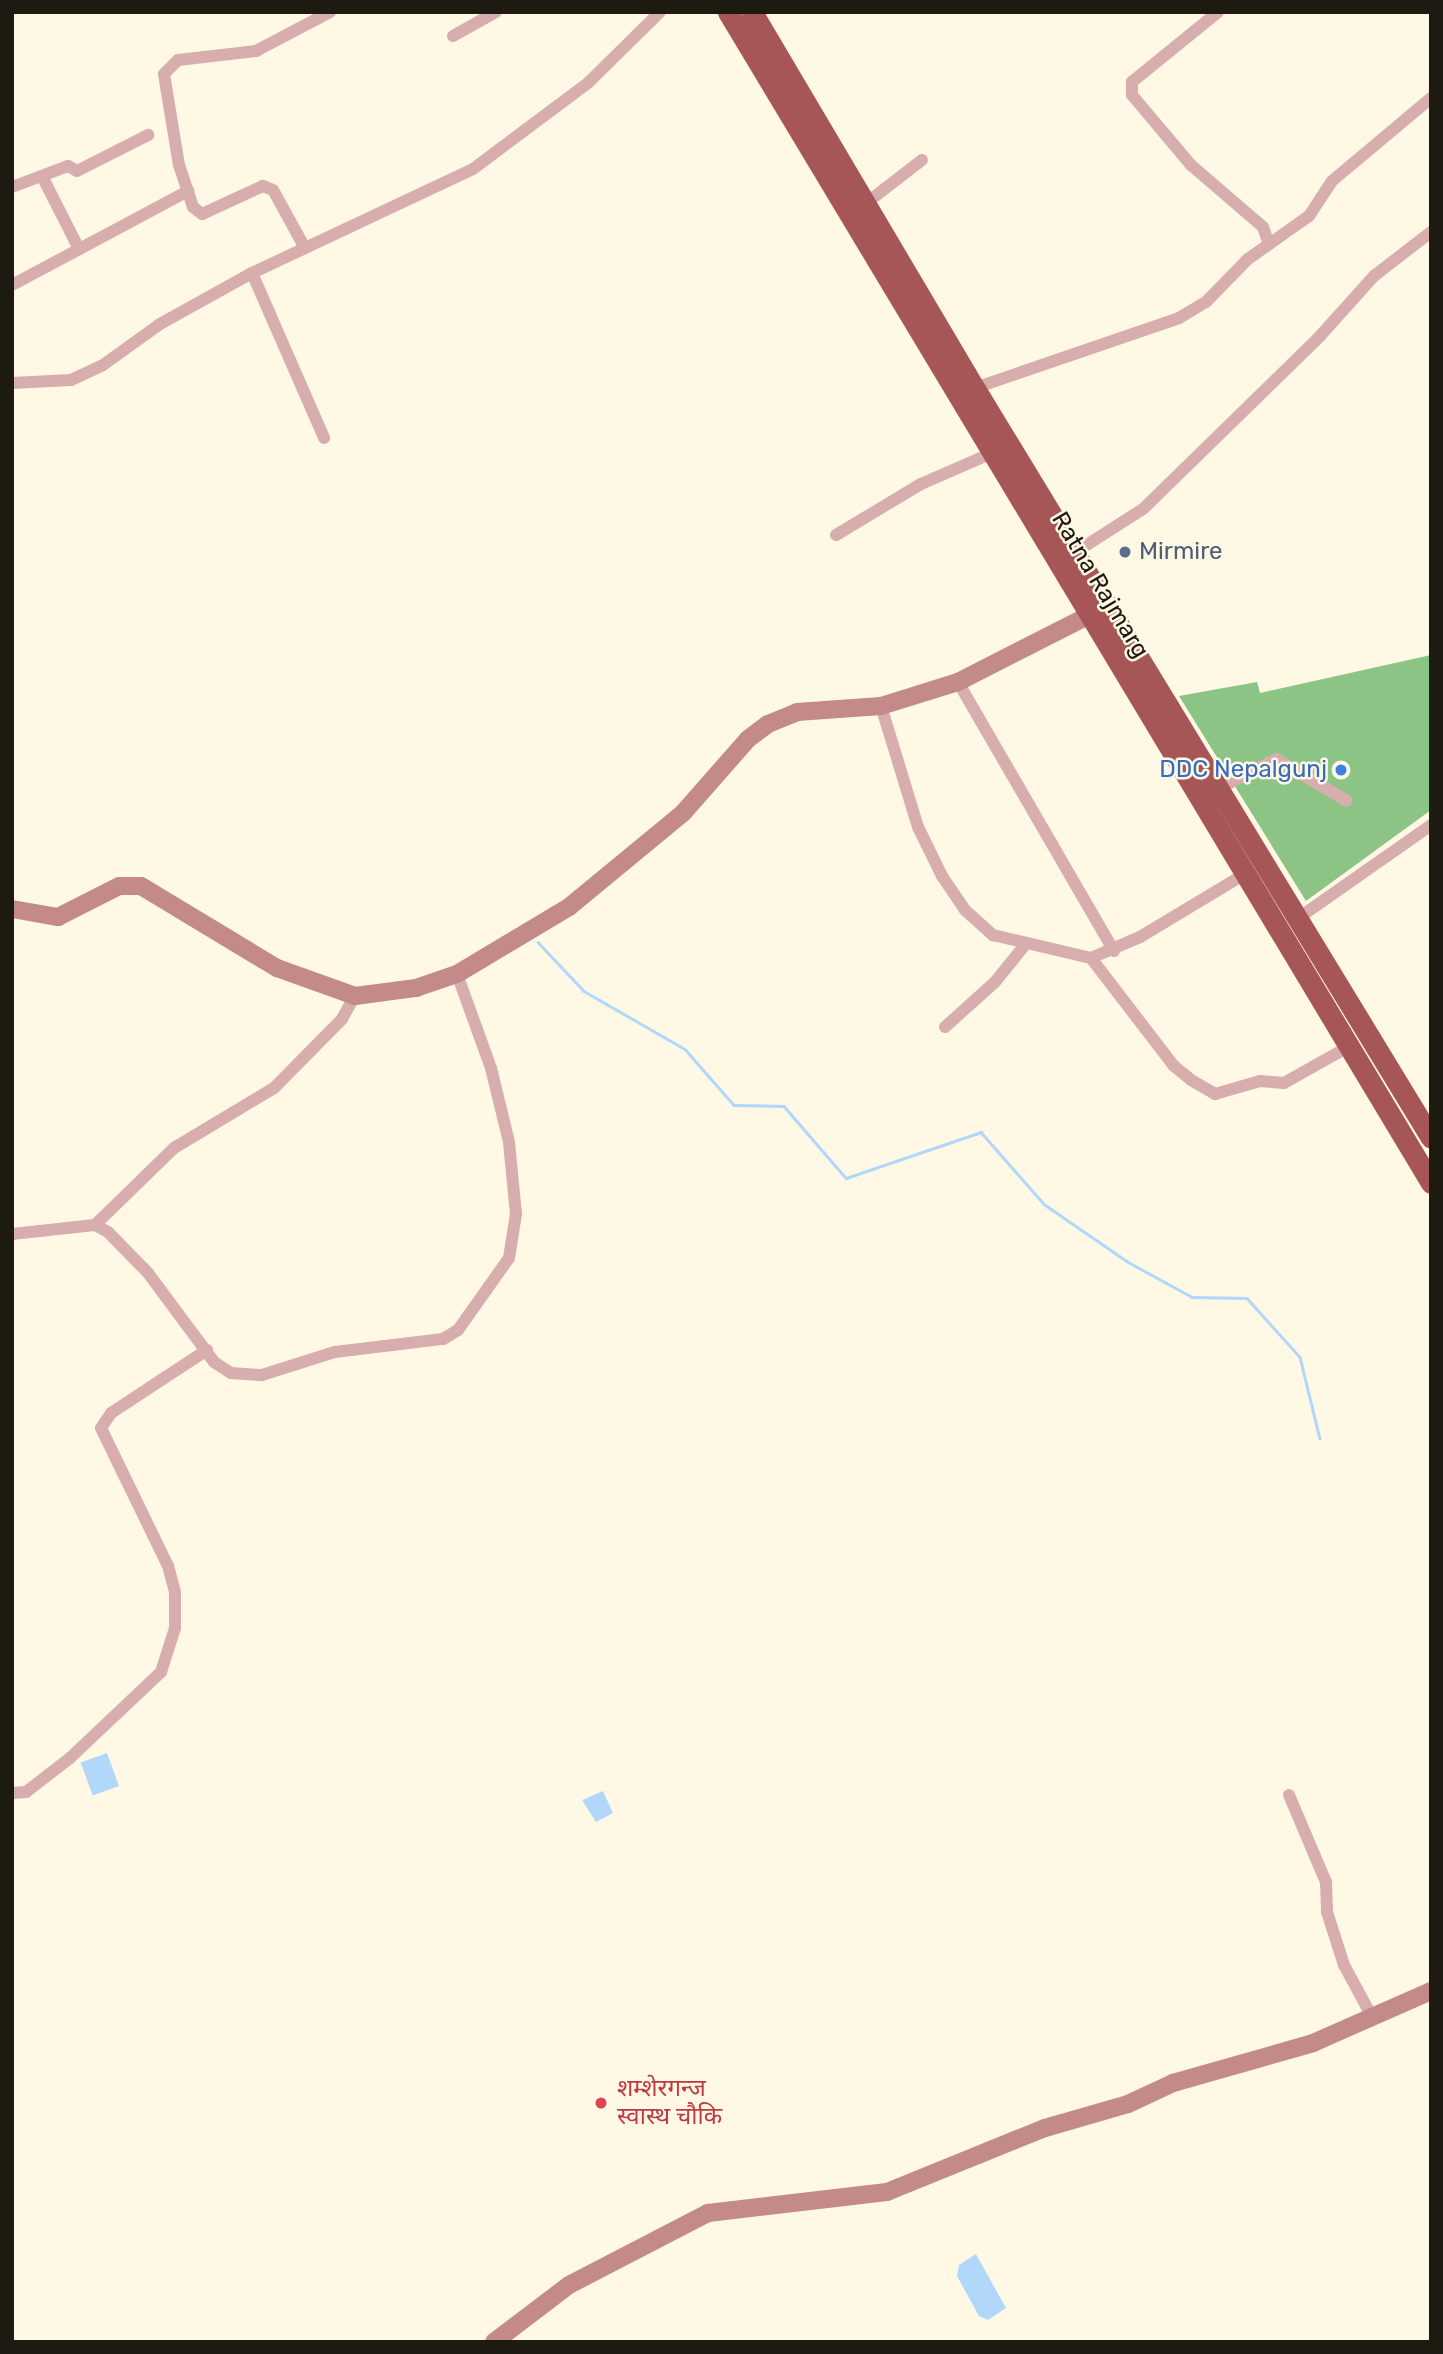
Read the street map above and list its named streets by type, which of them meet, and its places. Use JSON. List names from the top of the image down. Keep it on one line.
{"streets":{"highway":["Ratna Rajmarg"]},"places":["Mirmire","DDC Nepalgunj","शम्शेरगन्ज स्वास्थ चौकि"]}
